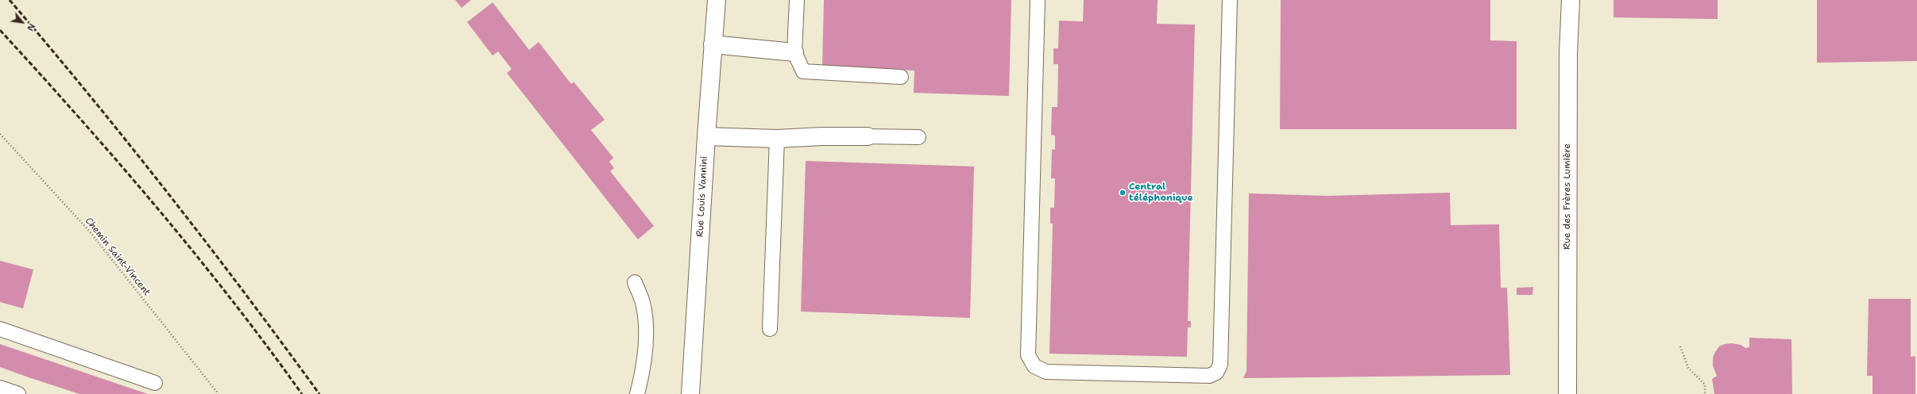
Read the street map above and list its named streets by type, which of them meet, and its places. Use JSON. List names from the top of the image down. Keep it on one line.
{"streets":{"street":["Rue Louis Vannini","Rue des Frères Lumière"],"path":["Chemin Saint-Vincent"]},"places":["Central téléphonique"],"north":"bottom right"}
